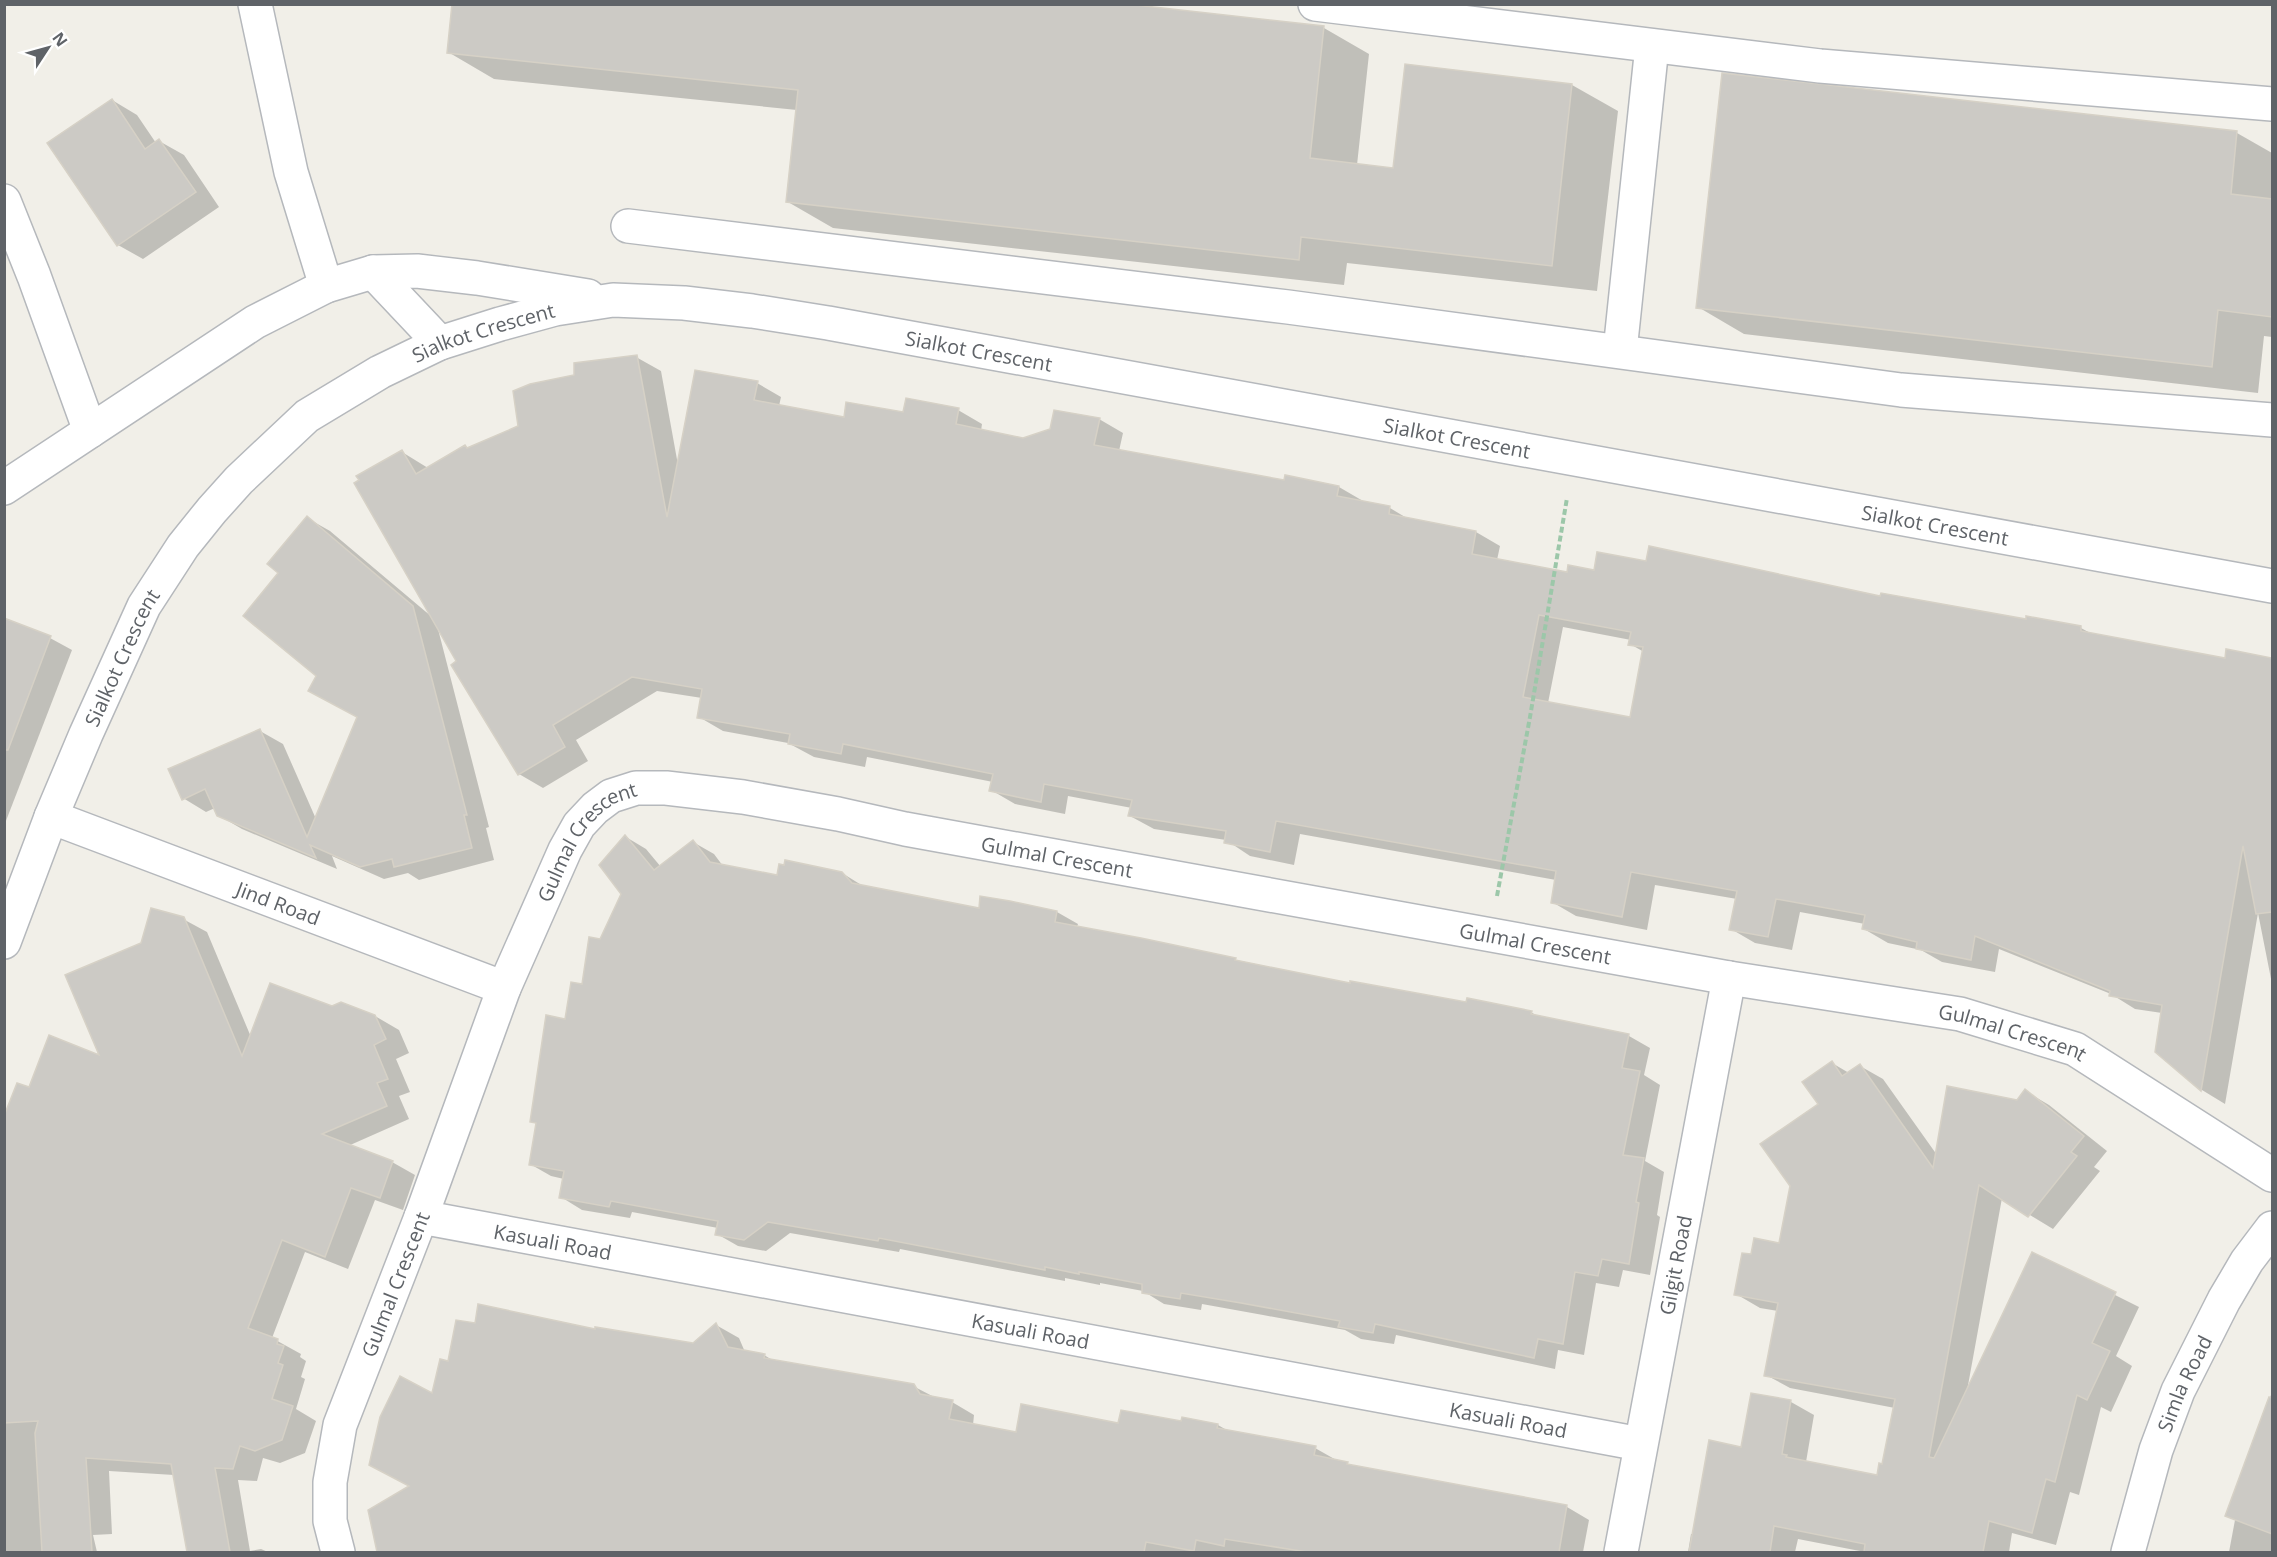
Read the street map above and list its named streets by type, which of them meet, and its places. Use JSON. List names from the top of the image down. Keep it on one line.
{"streets":{"street":["Sialkot Crescent","Gulmal Crescent","Jind Road","Kasuali Road","Gilgit Road","Simla Road"]},"crossings":[["Sialkot Crescent","Jind Road"],["Gulmal Crescent","Jind Road"],["Gulmal Crescent","Kasuali Road"],["Gulmal Crescent","Gilgit Road"],["Kasuali Road","Gilgit Road"]],"north":"top right"}
